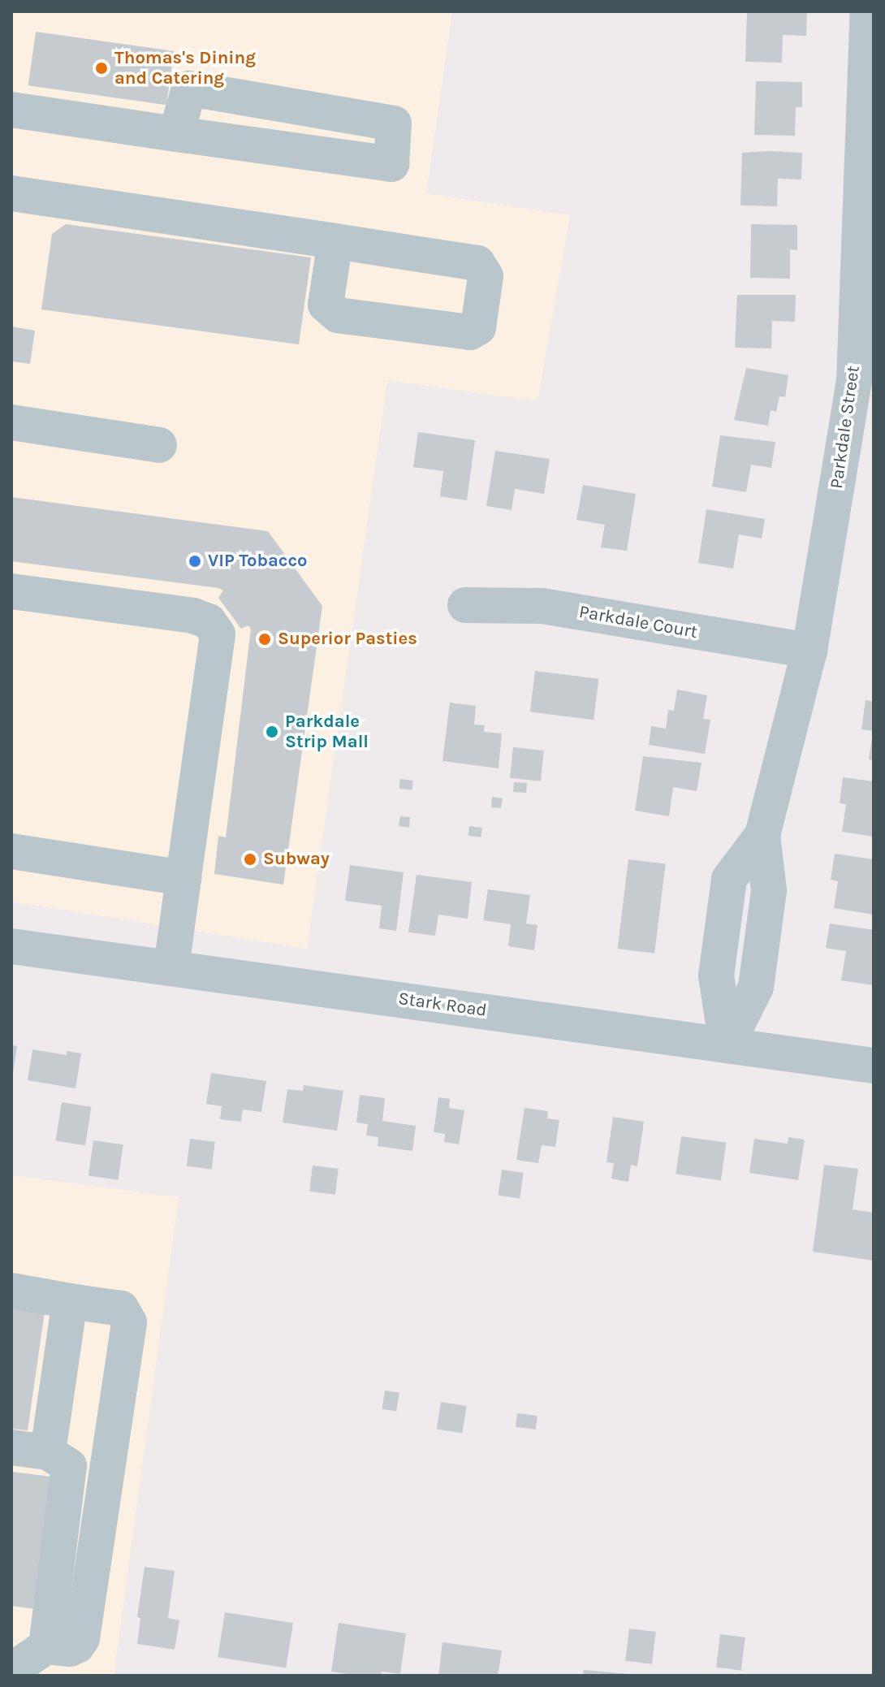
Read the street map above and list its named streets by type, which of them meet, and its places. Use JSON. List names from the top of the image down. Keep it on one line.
{"streets":{"street":["Parkdale Street","Parkdale Court","Stark Road"]},"crossings":[["Parkdale Street","Parkdale Court"],["Parkdale Street","Stark Road"]],"places":["Thomas's Dining and Catering","VIP Tobacco","Superior Pasties","Parkdale Strip Mall","Subway"]}
